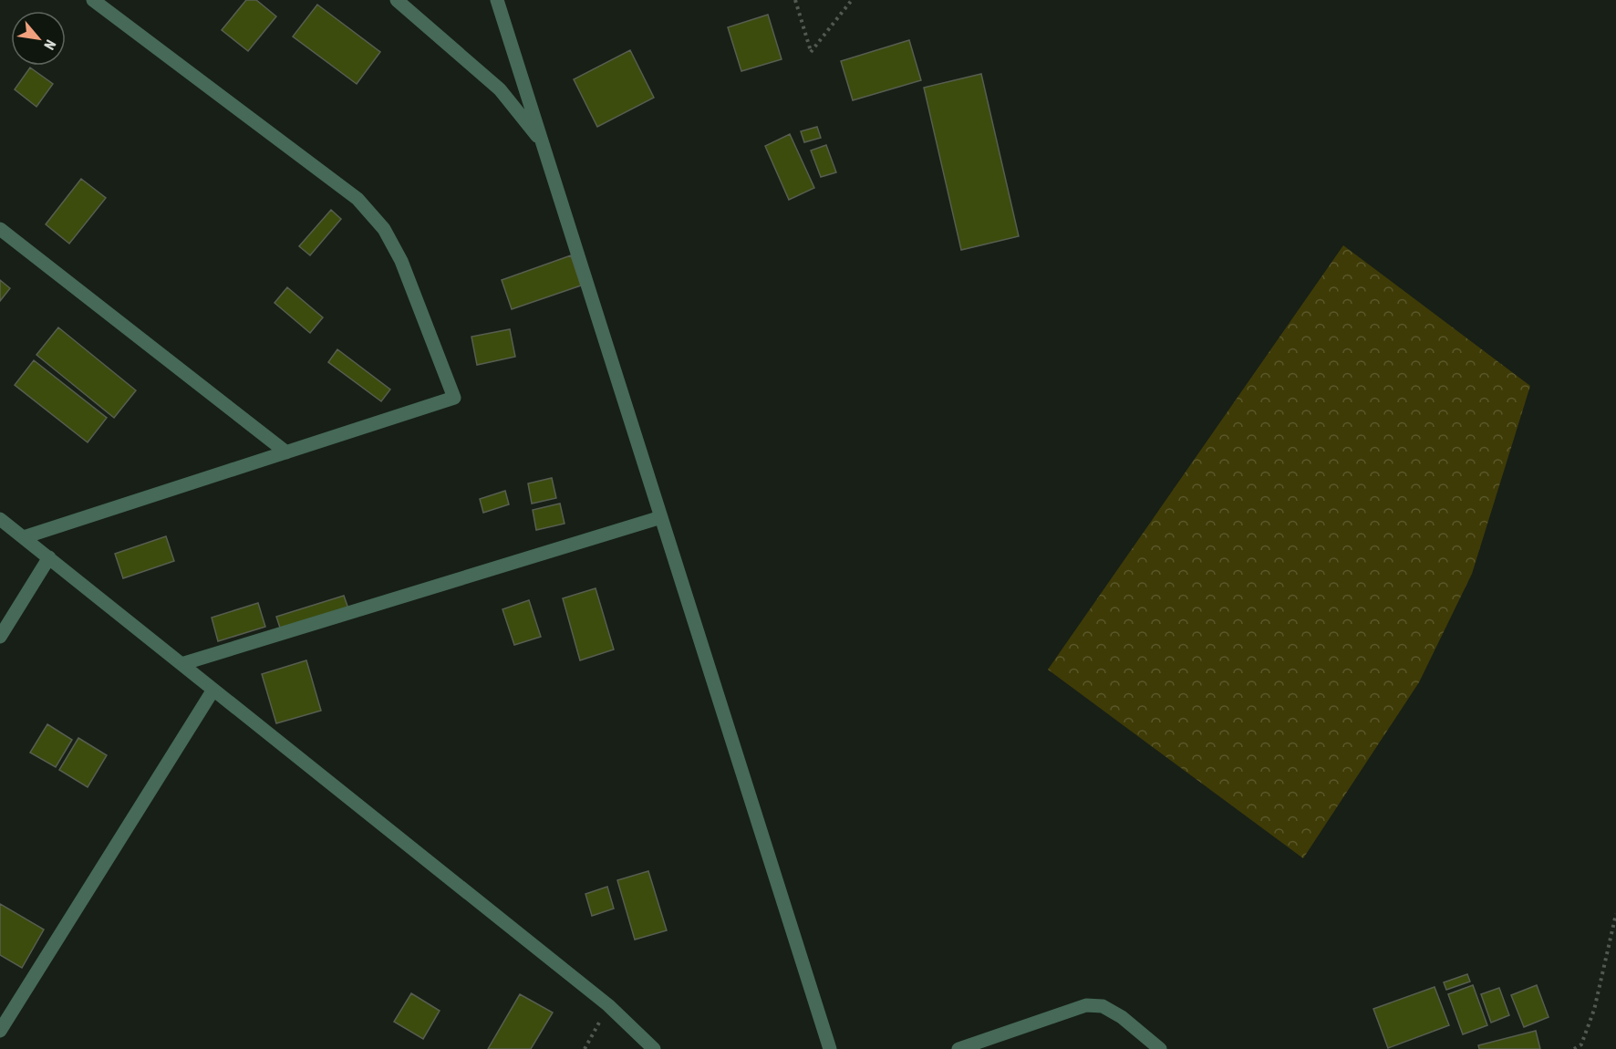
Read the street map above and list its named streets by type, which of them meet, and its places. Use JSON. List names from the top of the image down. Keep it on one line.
{"north":"bottom right"}
